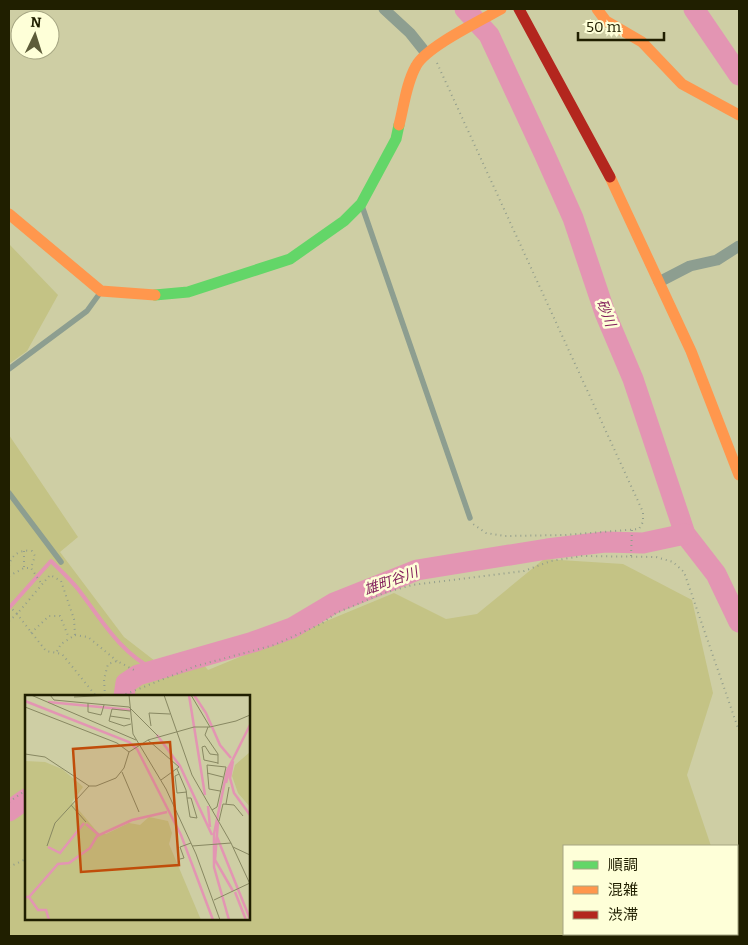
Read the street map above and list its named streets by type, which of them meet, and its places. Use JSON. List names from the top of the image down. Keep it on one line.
{"water":["砂川","雄町谷川"],"legend":["順調","混雑","渋滞"],"scale_bar":"50 m","north":"top"}
